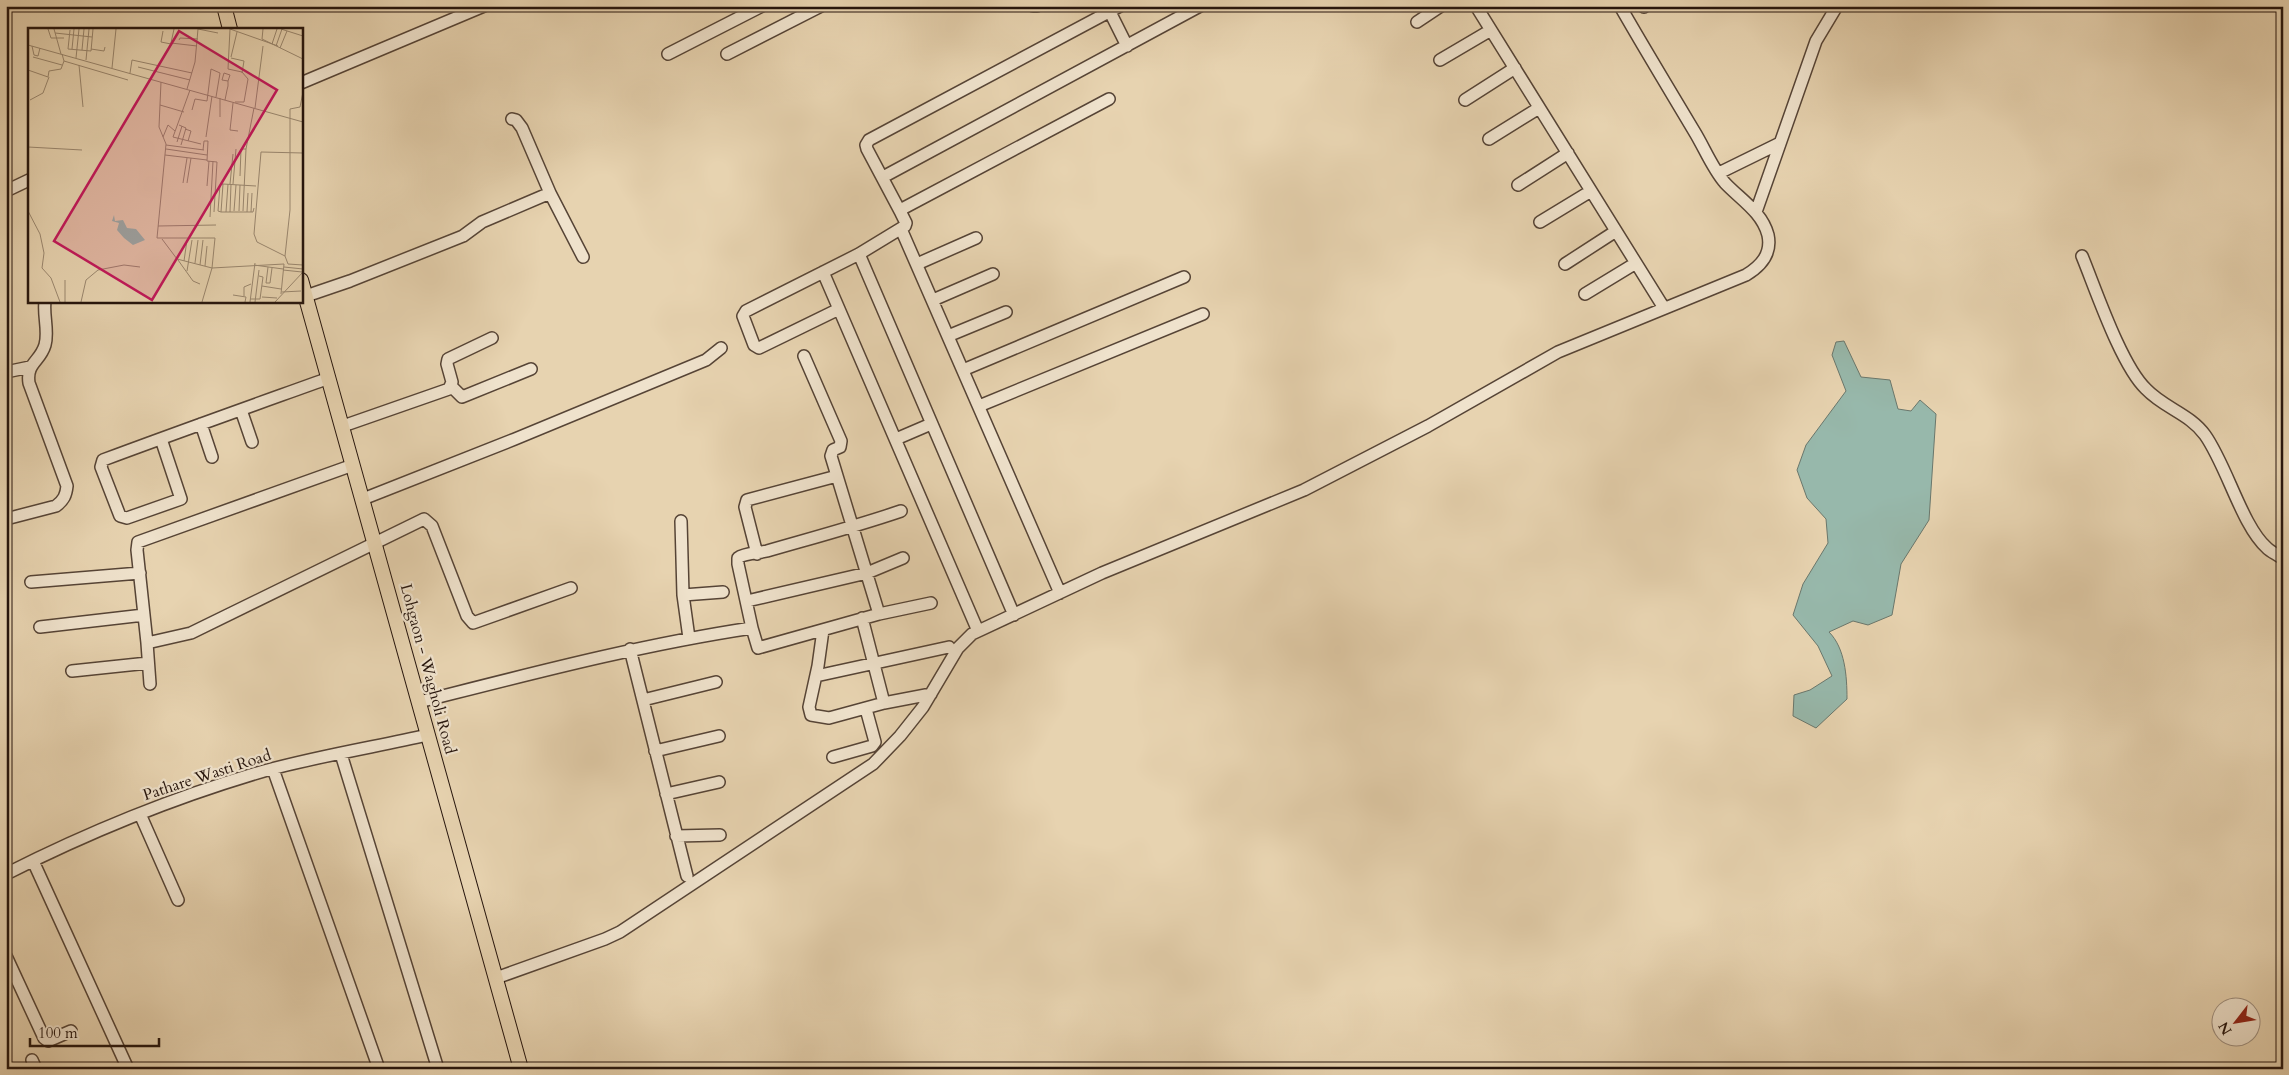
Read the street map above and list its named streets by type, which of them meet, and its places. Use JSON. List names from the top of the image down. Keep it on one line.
{"streets":{"main road":["Lohgaon - Wagholi Road"],"street":["Pathare Wasti Road"]},"crossings":[["Lohgaon - Wagholi Road","Pathare Wasti Road"]],"scale_bar":"100 m","north":"bottom left"}
